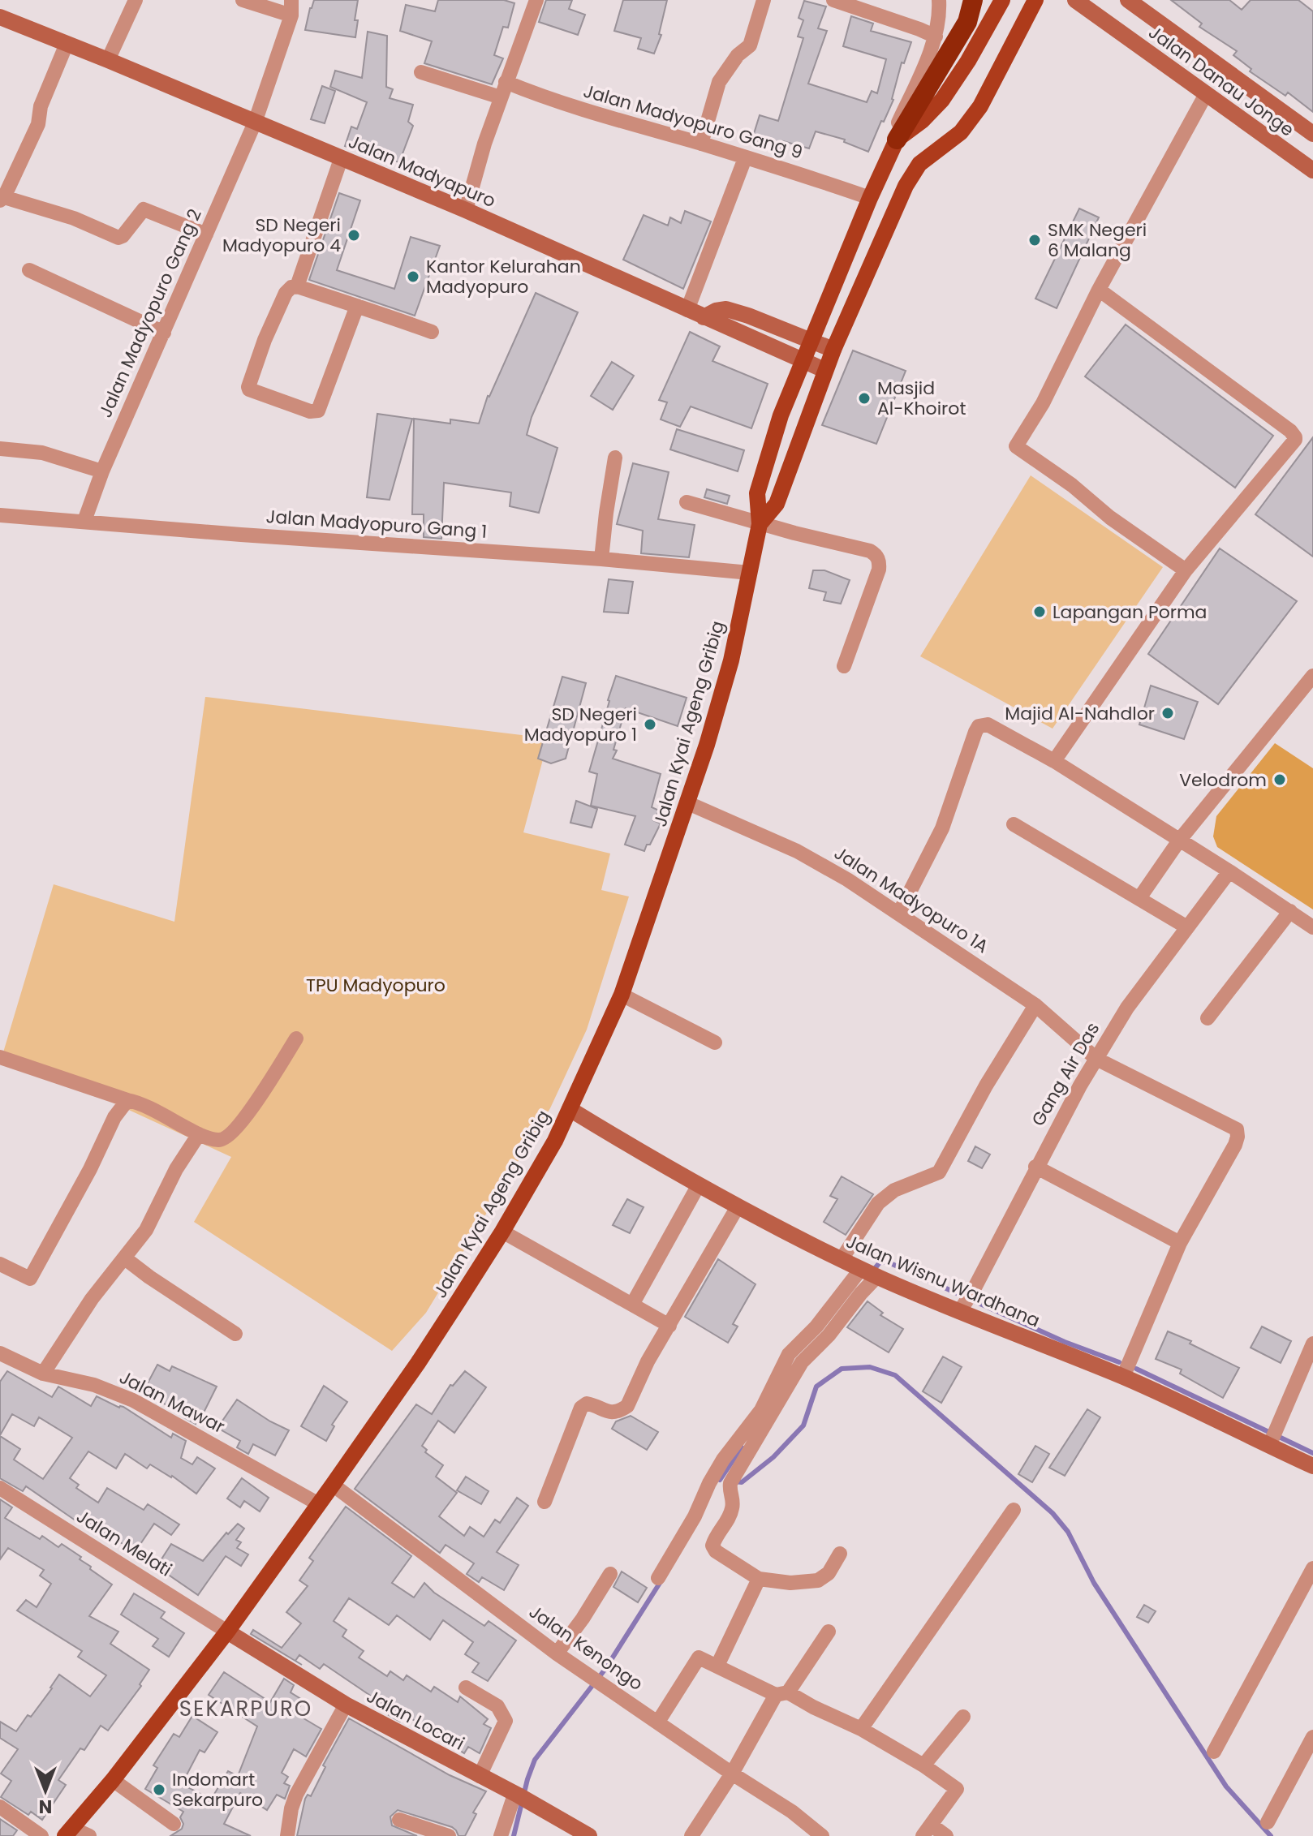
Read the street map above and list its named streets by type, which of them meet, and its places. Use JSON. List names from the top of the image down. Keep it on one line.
{"streets":{"main road":["Jalan Danau Jonge","Jalan Madyapuro","Jalan Kyai Ageng Gribig","Jalan Wisnu Wardhana","Jalan Locari"],"street":["Jalan Madyopuro Gang 9","Jalan Madyopuro Gang 2","Jalan Madyopuro Gang 1","Jalan Madyopuro 1A","Gang Air Das","Jalan Mawar","Jalan Melati","Jalan Kenongo"]},"crossings":[["Jalan Madyopuro Gang 9","Jalan Kyai Ageng Gribig"],["Jalan Madyapuro","Jalan Madyopuro Gang 2"],["Jalan Madyapuro","Jalan Kyai Ageng Gribig"],["Jalan Madyopuro Gang 2","Jalan Madyopuro Gang 1"],["Jalan Madyopuro Gang 1","Jalan Kyai Ageng Gribig"],["Jalan Kyai Ageng Gribig","Jalan Madyopuro 1A"],["Jalan Kyai Ageng Gribig","Jalan Wisnu Wardhana"],["Jalan Kyai Ageng Gribig","Jalan Mawar"],["Jalan Kyai Ageng Gribig","Jalan Melati"],["Jalan Kyai Ageng Gribig","Jalan Kenongo"],["Jalan Kyai Ageng Gribig","Jalan Locari"],["Jalan Madyopuro 1A","Gang Air Das"],["Gang Air Das","Jalan Wisnu Wardhana"],["Jalan Melati","Jalan Locari"]],"districts":["SEKARPURO"],"parks":["TPU Madyopuro"],"places":["SD Negeri Madyopuro 4","SMK Negeri 6 Malang","Kantor Kelurahan Madyopuro","Masjid Al-Khoirot","Lapangan Porma","Majid Al-Nahdlor","SD Negeri Madyopuro 1","Velodrom","Indomart Sekarpuro"],"north":"bottom"}
